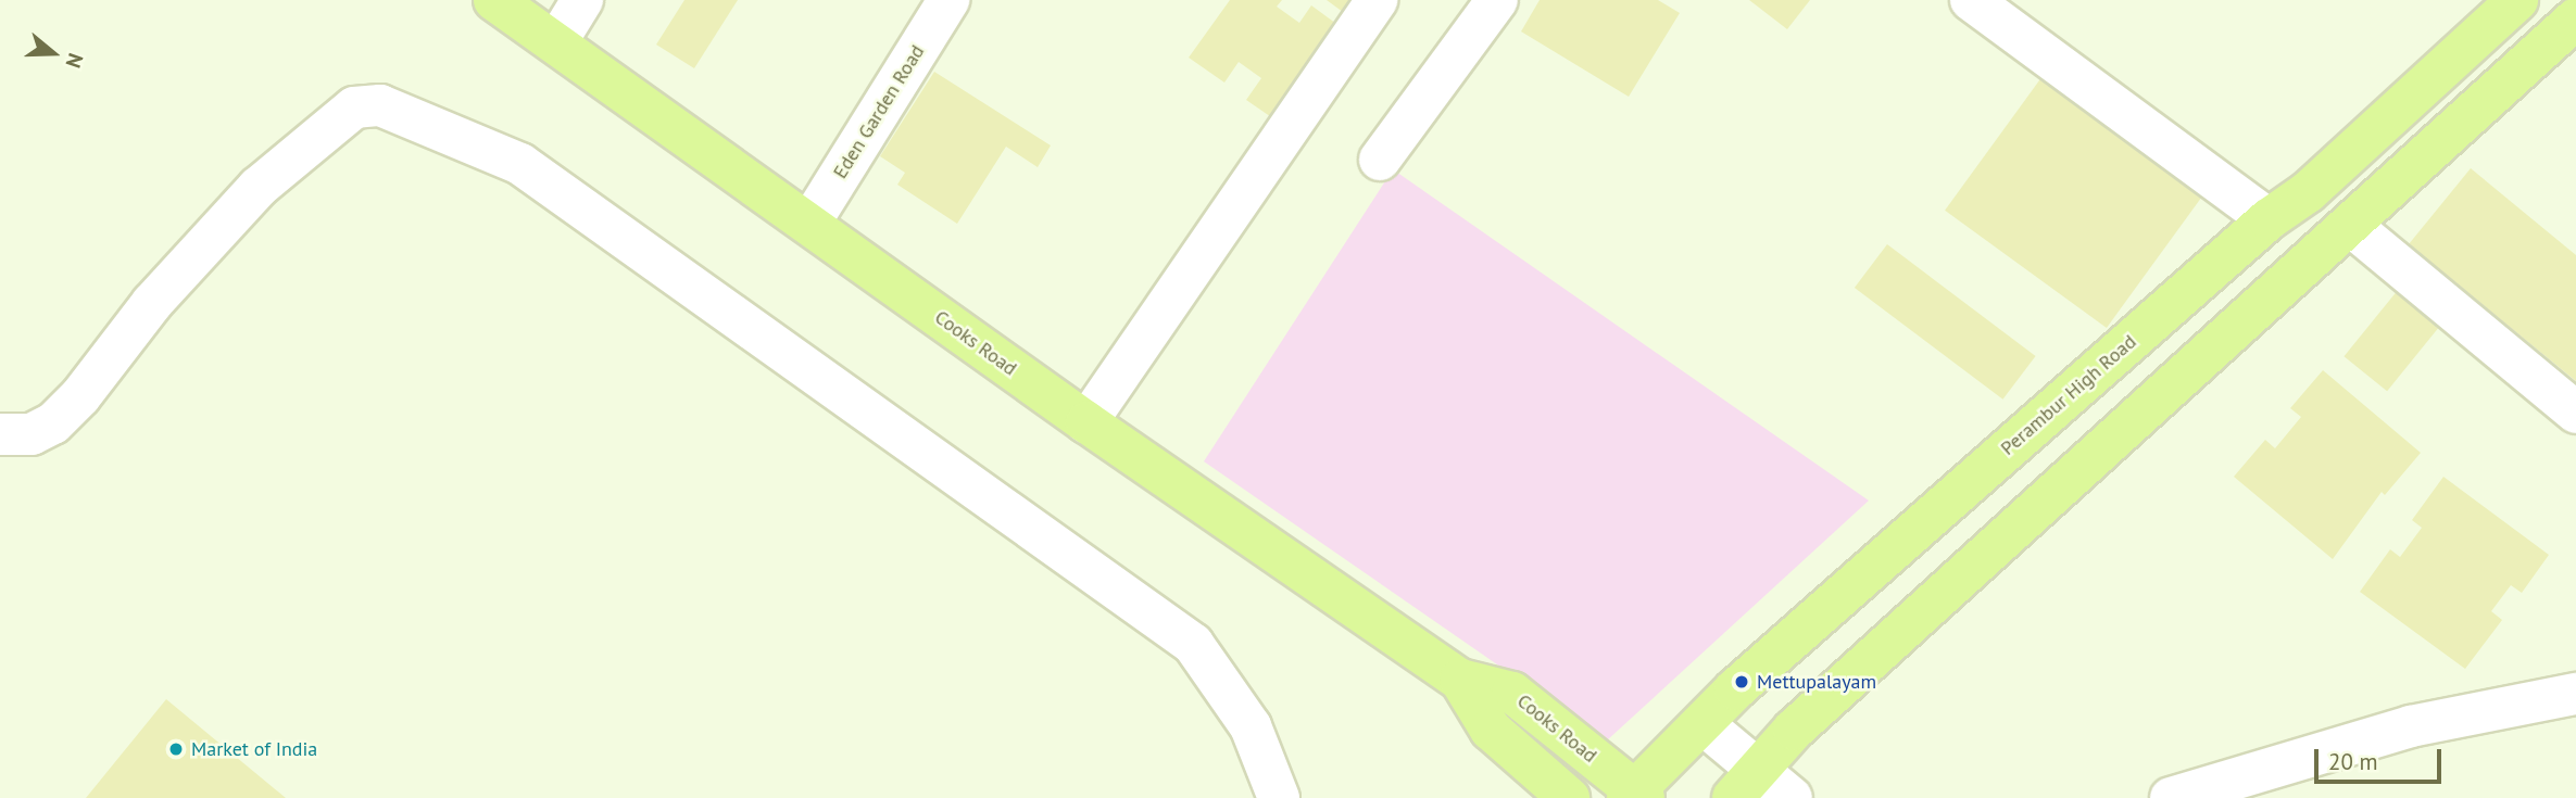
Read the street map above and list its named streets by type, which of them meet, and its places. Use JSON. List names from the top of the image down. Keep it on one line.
{"streets":{"main road":["Cooks Road","Perambur High Road"],"street":["Eden Garden Road"]},"crossings":[["Eden Garden Road","Cooks Road"],["Cooks Road","Perambur High Road"]],"places":["Mettupalayam","Market of India"],"scale_bar":"20 m","north":"right"}
